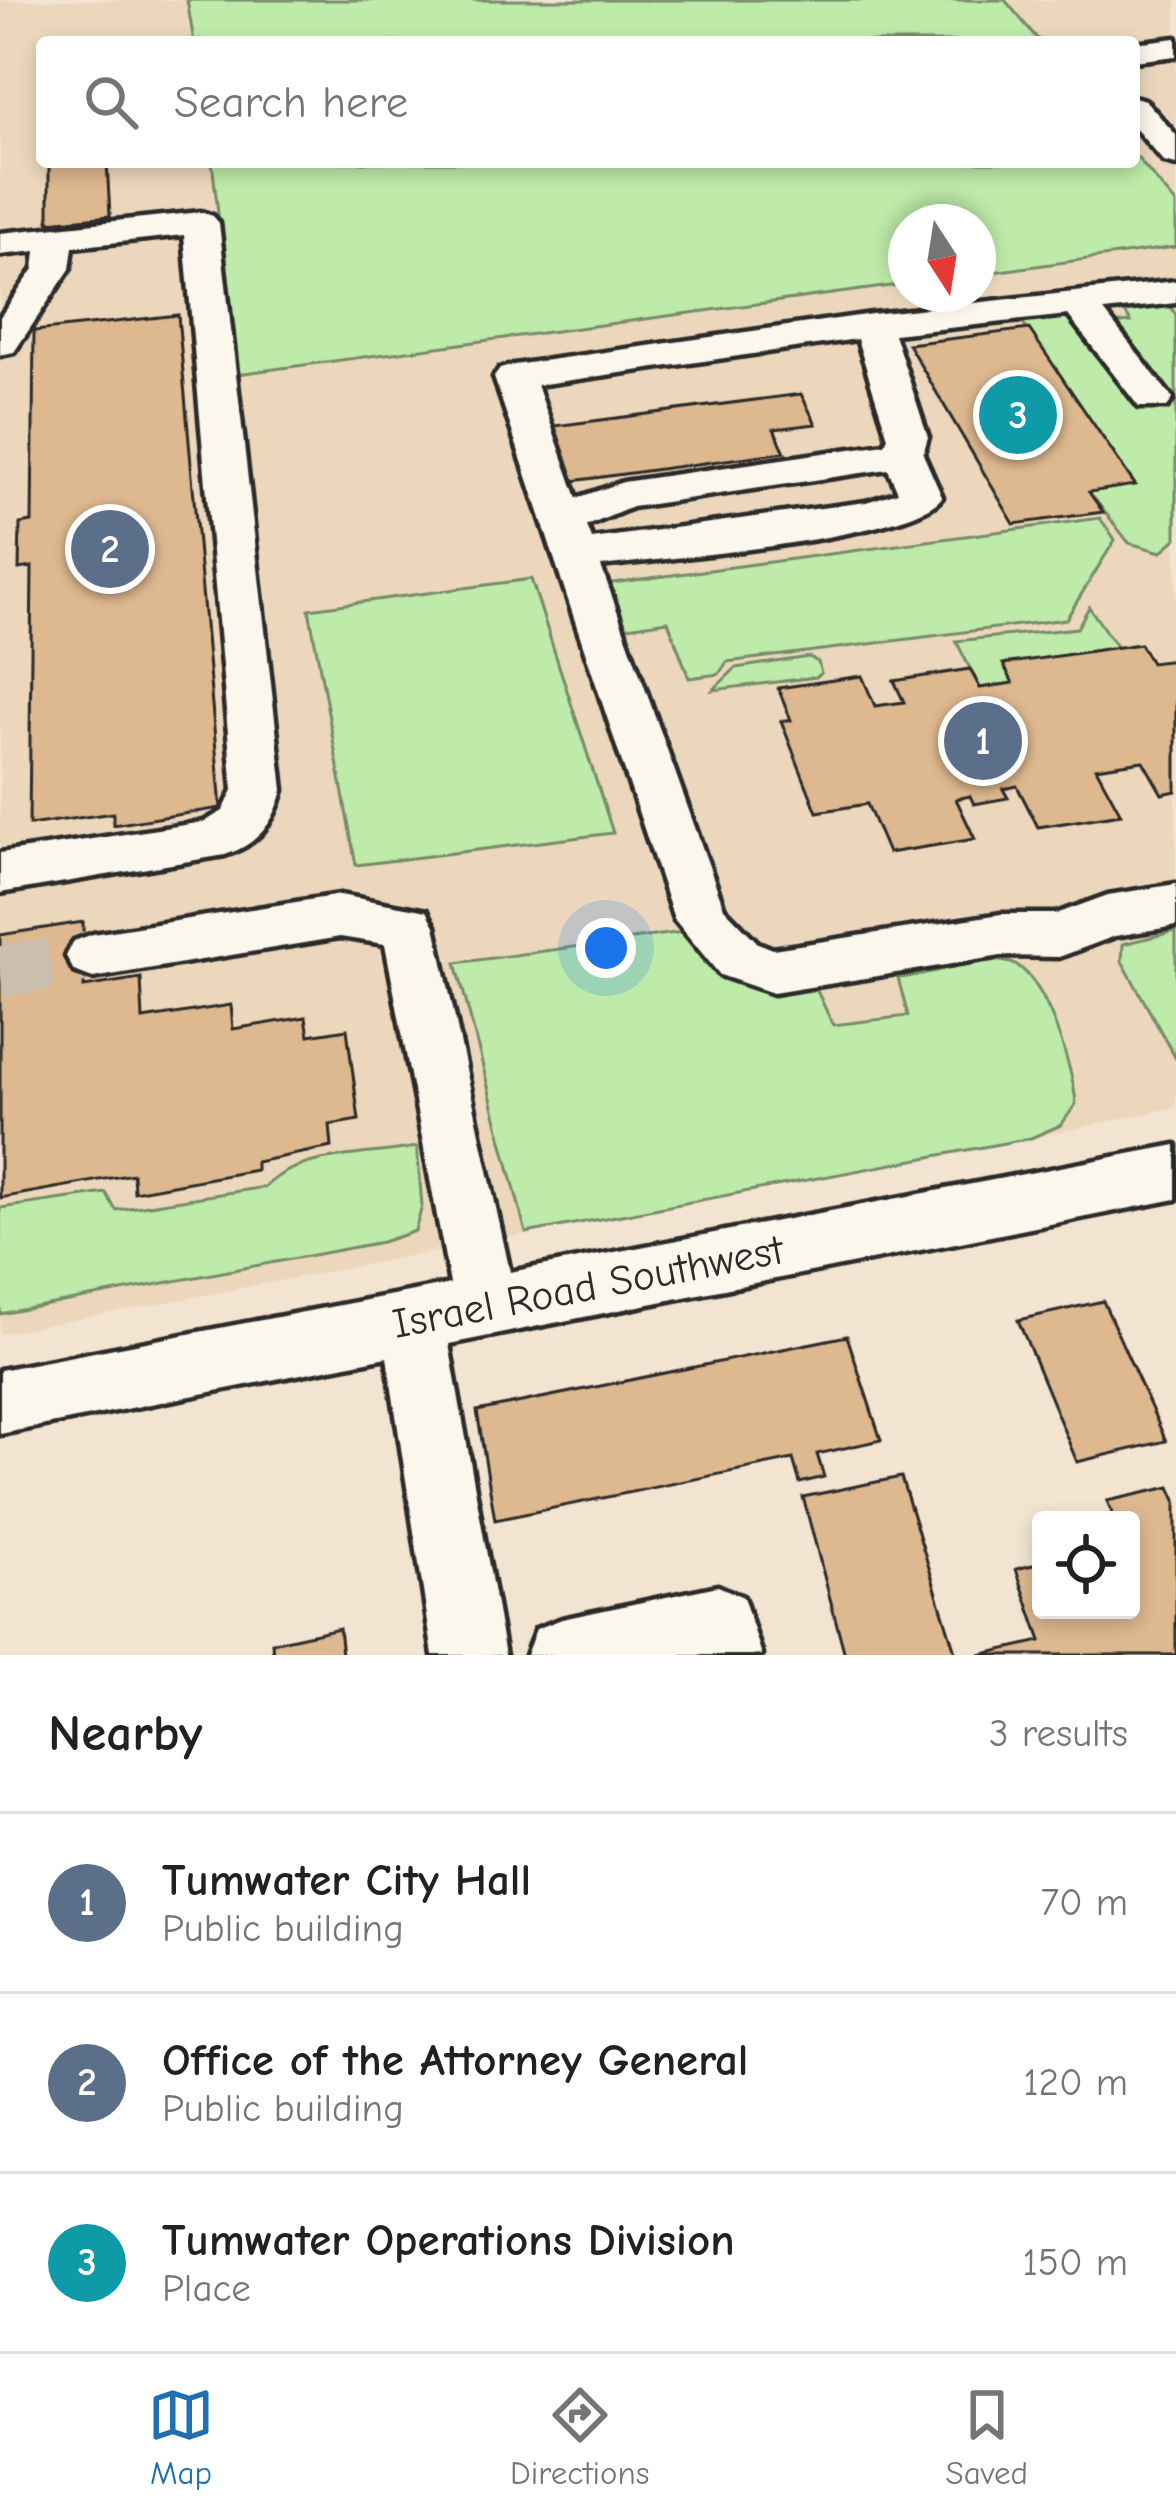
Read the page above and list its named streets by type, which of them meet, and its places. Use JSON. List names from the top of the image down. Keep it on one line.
{"streets":{"street":["Israel Road Southwest"]},"north":"bottom","page":{"search":"Search here","pins":["3","2","1"],"heading":["Nearby","3 results"],"list":[{"mark":"1","name":"Tumwater City Hall","note":"Public building","value":"70 m"},{"mark":"2","name":"Office of the Attorney General","note":"Public building","value":"120 m"},{"mark":"3","name":"Tumwater Operations Division","note":"Place","value":"150 m"}],"nav":["Map","Directions","Saved"]}}
